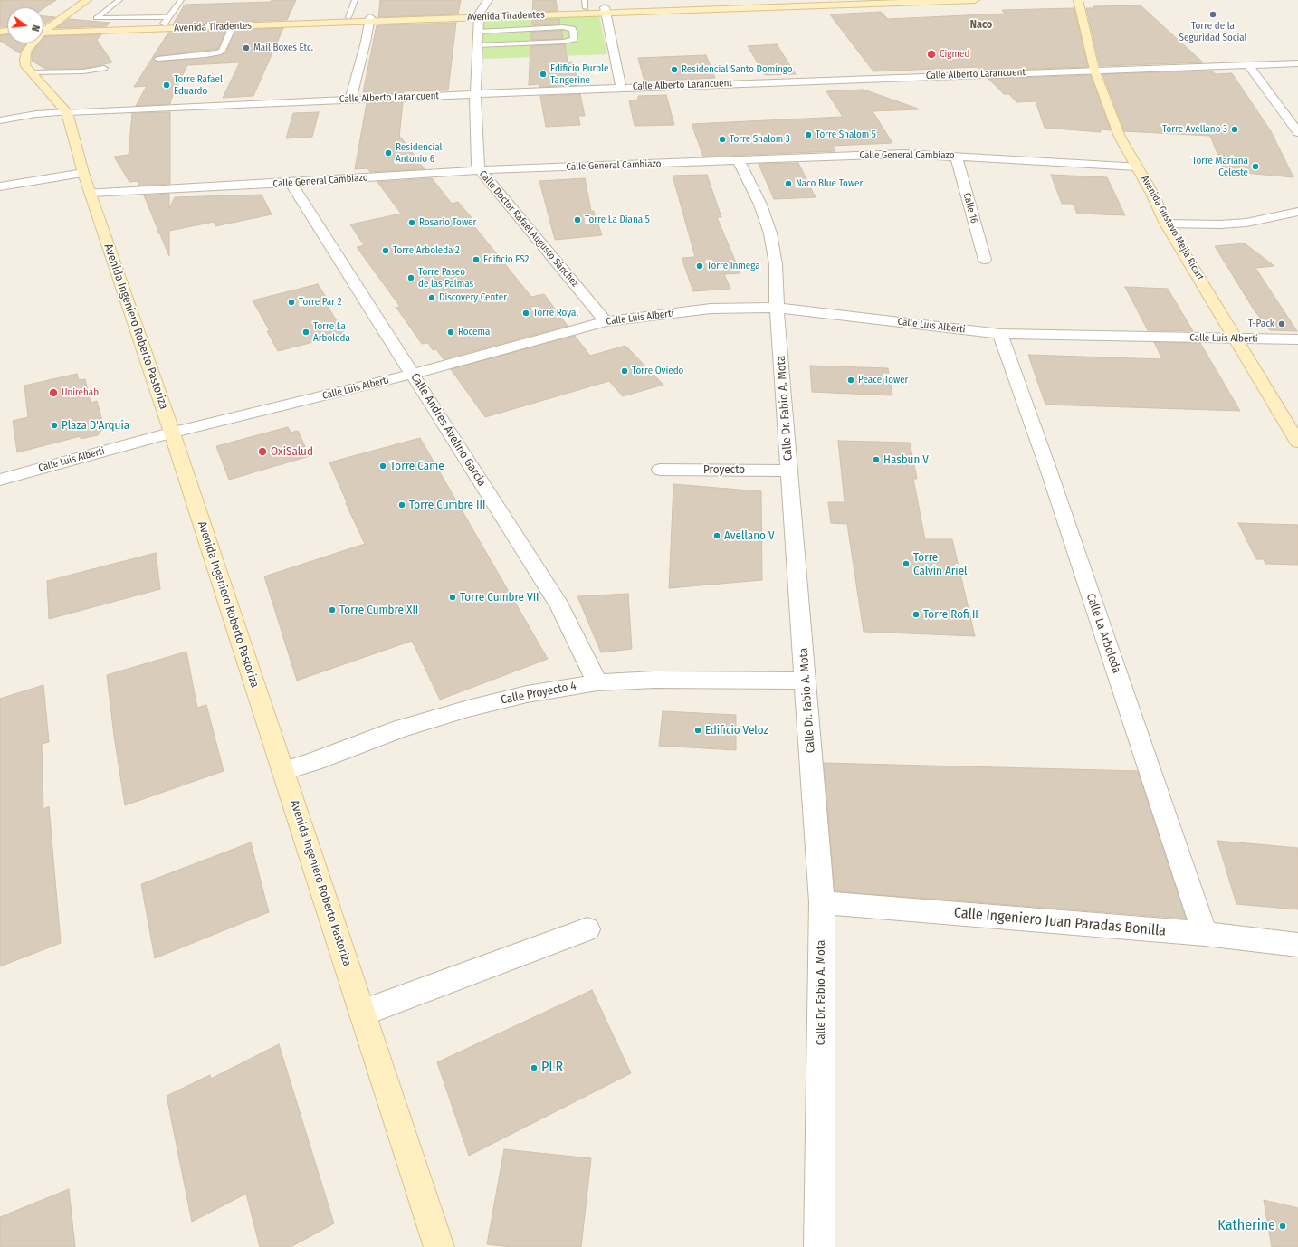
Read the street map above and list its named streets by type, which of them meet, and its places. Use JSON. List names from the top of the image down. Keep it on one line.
{"streets":{"street":["Avenida Tiradentes","Calle Alberto Larancuent","Calle General Cambiazo","Calle 16","Avenida Gustavo Mejía Ricart","Calle Doctor Rafael Augusto Sánchez","Calle Luis Alberti","Avenida Ingeniero Roberto Pastoriza","Calle Dr. Fabio A. Mota","Calle Andres Avelino Garcia","Proyecto","Calle La Arboleda","Calle Proyecto 4","Calle Ingeniero Juan Paradas Bonilla"]},"crossings":[["Avenida Tiradentes","Calle Doctor Rafael Augusto Sánchez"],["Calle Alberto Larancuent","Avenida Gustavo Mejía Ricart"],["Calle Alberto Larancuent","Calle Doctor Rafael Augusto Sánchez"],["Calle Alberto Larancuent","Avenida Ingeniero Roberto Pastoriza"],["Calle General Cambiazo","Calle 16"],["Calle General Cambiazo","Avenida Gustavo Mejía Ricart"],["Calle General Cambiazo","Calle Doctor Rafael Augusto Sánchez"],["Calle General Cambiazo","Avenida Ingeniero Roberto Pastoriza"],["Calle General Cambiazo","Calle Dr. Fabio A. Mota"],["Calle General Cambiazo","Calle Andres Avelino Garcia"],["Avenida Gustavo Mejía Ricart","Calle Luis Alberti"],["Calle Doctor Rafael Augusto Sánchez","Calle Luis Alberti"],["Calle Luis Alberti","Avenida Ingeniero Roberto Pastoriza"],["Calle Luis Alberti","Calle Dr. Fabio A. Mota"],["Calle Luis Alberti","Calle Andres Avelino Garcia"],["Calle Luis Alberti","Calle La Arboleda"],["Avenida Ingeniero Roberto Pastoriza","Calle Proyecto 4"],["Calle Dr. Fabio A. Mota","Proyecto"],["Calle Dr. Fabio A. Mota","Calle Proyecto 4"],["Calle Dr. Fabio A. Mota","Calle Ingeniero Juan Paradas Bonilla"],["Calle Andres Avelino Garcia","Calle Proyecto 4"],["Calle La Arboleda","Calle Ingeniero Juan Paradas Bonilla"]],"districts":["Naco"],"places":["Torre de la Seguridad Social","Mail Boxes Etc.","Cigmed","Residencial Santo Domingo","Edificio Purple Tangerine","Torre Rafael Eduardo","Torre Avellano 3","Torre Shalom 5","Torre Shalom 3","Residencial Antonio 6","Torre Mariana Celeste","Naco Blue Tower","Torre La Diana 5","Rosario Tower","Torre Arboleda 2","Edificio ES2","Torre Inmega","Torre Paseo de las Palmas","Discovery Center","Torre Par 2","Torre Royal","T-Pack","Torre La Arboleda","Rocema","Torre Oviedo","Peace Tower","Unirehab","Plaza D'Arquía","OxiSalud","Hasbun V","Torre Came","Torre Cumbre III","Avellano V","Torre Calvin Ariel","Torre Cumbre VII","Torre Cumbre XII","Torre Rofi II","Edificio Veloz","PLR","Katherine"],"north":"right"}
